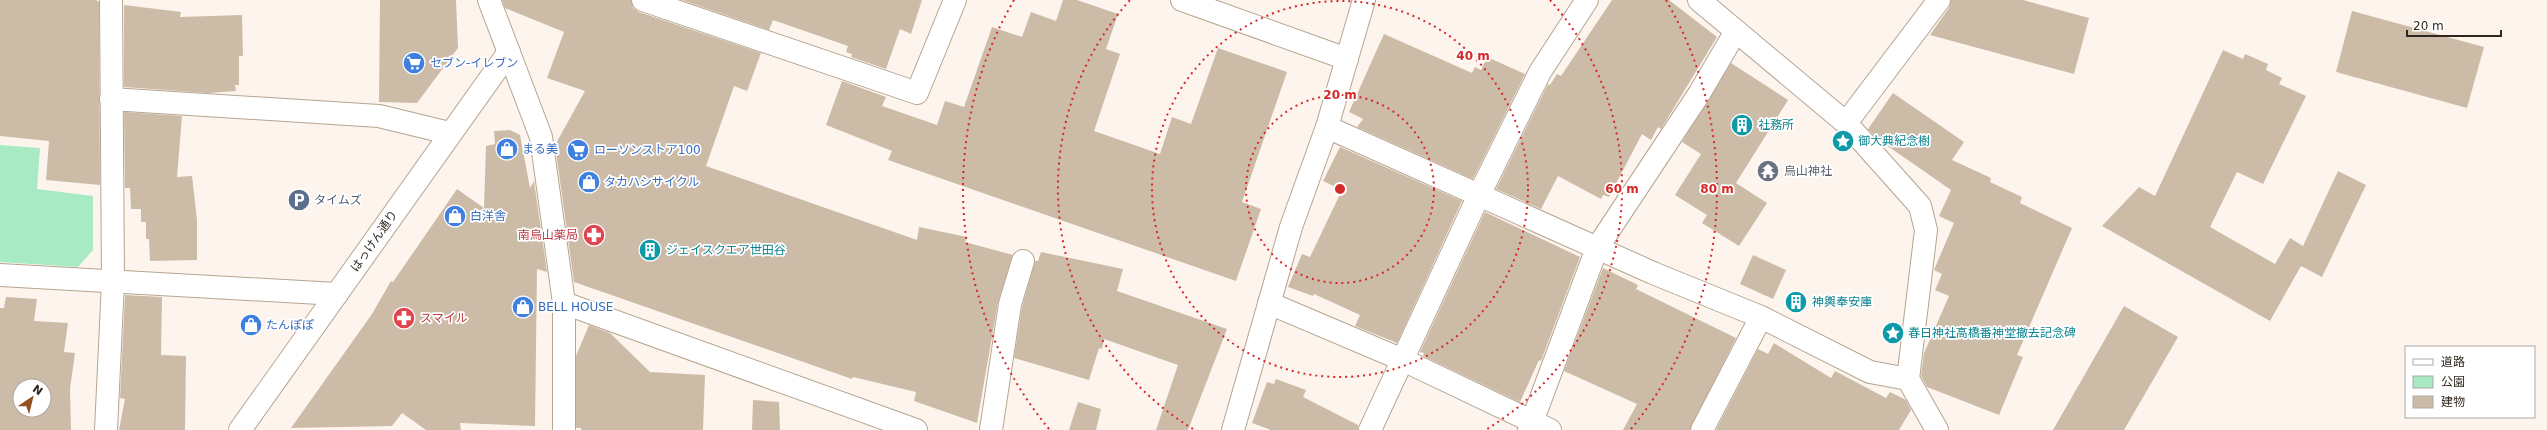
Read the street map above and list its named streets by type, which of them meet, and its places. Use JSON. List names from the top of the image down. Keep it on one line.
{"streets":{"street":["はっけん通り"]},"places":{"supermarket":["セブン-イレブン","ローソンストア100"],"building":["社務所","ジェイスクエア世田谷","神輿奉安庫"],"place":["御大典紀念樹","春日神社高橋番神堂撤去記念碑"],"shop":["まる美","タカハシサイクル","白洋舎","BELL HOUSE","たんぽぽ"],"temple":["烏山神社"],"parking":["タイムズ"],"pharmacy":["南烏山薬局","スマイル"]},"legend":["道路","公園","建物"],"scale_bar":"20 m","north":"top right","rings":["40 m","20 m","60 m","80 m"]}
